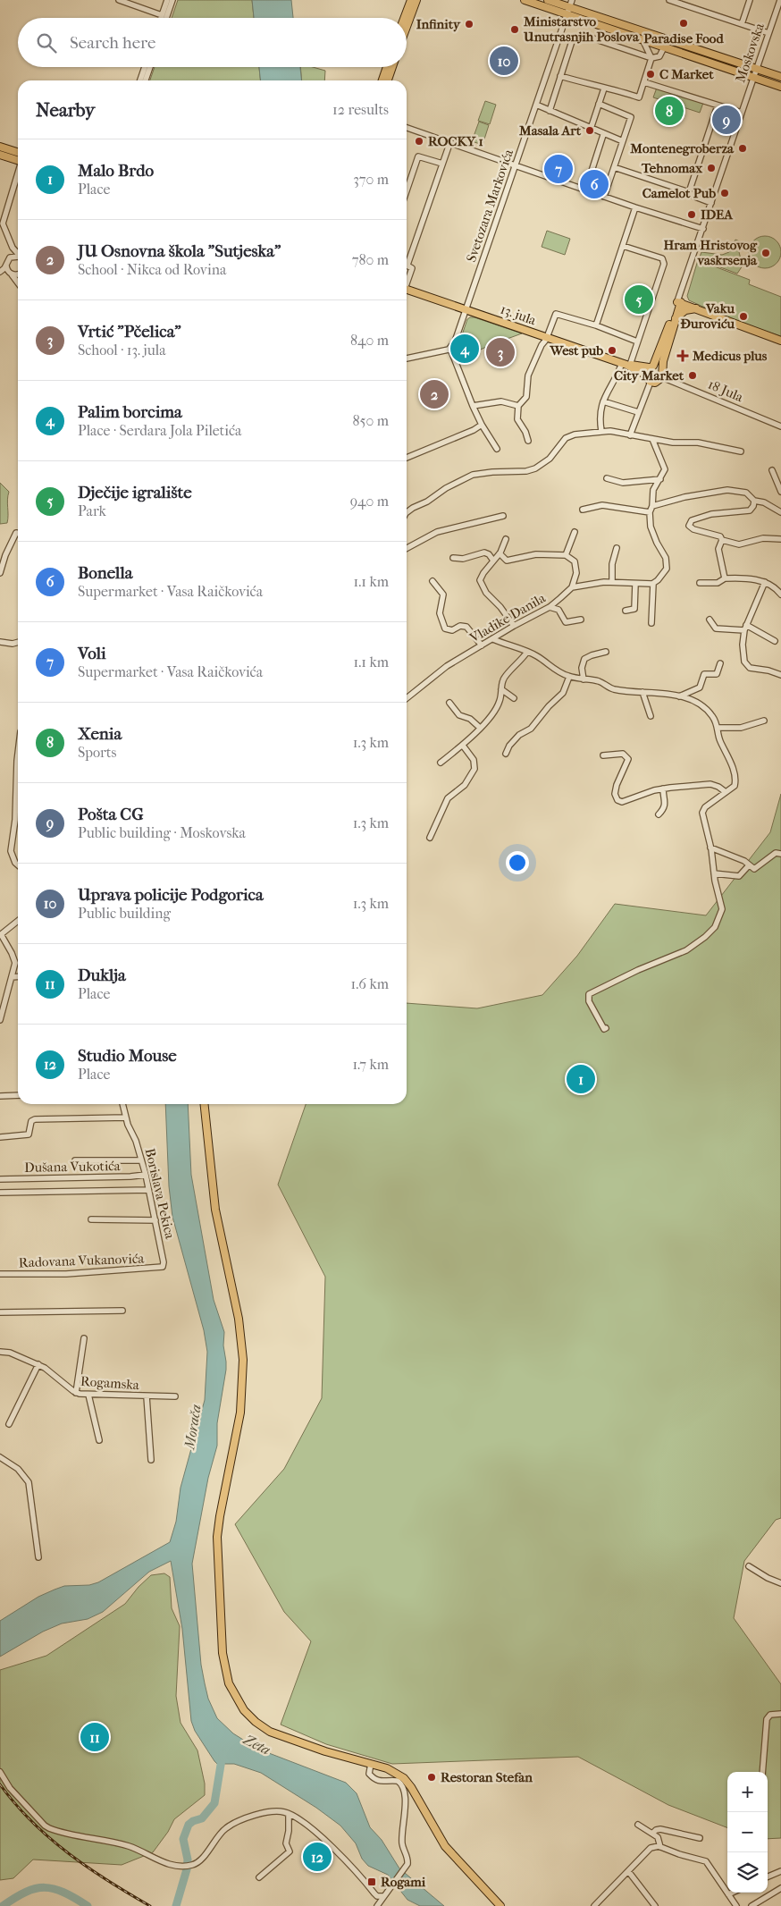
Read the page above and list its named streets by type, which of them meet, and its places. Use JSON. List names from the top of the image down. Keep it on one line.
{"streets":{"main road":["Moskovska","13. jula"],"street":["Svetozara Markovića","18 Jula","Vladike Danila","Dušana Vukotića","Borislava Pekica","Radovana Vukanovića","Rogamska"]},"crossings":[["Moskovska","18 Jula"],["Svetozara Markovića","13. jula"],["Dušana Vukotića","Borislava Pekica"],["Borislava Pekica","Radovana Vukanovića"]],"water":["Morača","Zeta"],"places":{"other":["Paradise Food","Infinity","Ministarstvo Unutrasnjih Poslova","C Market","Masala Art","ROCKY 1","Montenegroberza","Tehnomax","Camelot Pub","IDEA","Hram Hristovog vaskrsenja","Vaku Đuroviću","West pub","City Market","Restoran Stefan"],"health":["Medicus plus"],"transit":["Rogami"]},"page":{"search":"Search here","pins":["10","8","9","7","6","5","4","3","2","1","11","12"],"heading":["Nearby","12 results"],"list":[{"mark":"1","name":"Malo Brdo","note":"Place","value":"370 m"},{"mark":"2","name":"JU Osnovna škola \"Sutjeska\"","note":"School · Nikca od Rovina","value":"780 m"},{"mark":"3","name":"Vrtić \"Pčelica\"","note":"School · 13. jula","value":"840 m"},{"mark":"4","name":"Palim borcima","note":"Place · Serdara Jola Piletića","value":"850 m"},{"mark":"5","name":"Dječije igralište","note":"Park","value":"940 m"},{"mark":"6","name":"Bonella","note":"Supermarket · Vasa Raičkovića","value":"1.1 km"},{"mark":"7","name":"Voli","note":"Supermarket · Vasa Raičkovića","value":"1.1 km"},{"mark":"8","name":"Xenia","note":"Sports","value":"1.3 km"},{"mark":"9","name":"Pošta CG","note":"Public building · Moskovska","value":"1.3 km"},{"mark":"10","name":"Uprava policije Podgorica","note":"Public building","value":"1.3 km"},{"mark":"11","name":"Duklja","note":"Place","value":"1.6 km"},{"mark":"12","name":"Studio Mouse","note":"Place","value":"1.7 km"}],"map_buttons":["+","−"]}}
